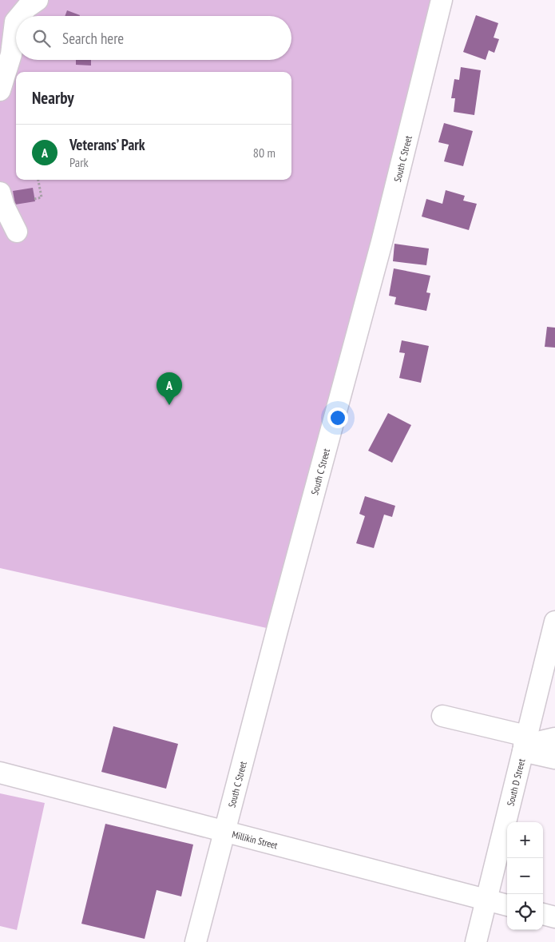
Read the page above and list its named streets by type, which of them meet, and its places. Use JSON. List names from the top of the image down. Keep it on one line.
{"streets":{"street":["South C Street","South D Street","Millikin Street"]},"crossings":[["South C Street","Millikin Street"],["South D Street","Millikin Street"]],"page":{"search":"Search here","heading":"Nearby","list":[{"mark":"A","name":"Veterans’ Park","note":"Park","value":"80 m"}],"pins":"A","map_buttons":["+","−"]}}
